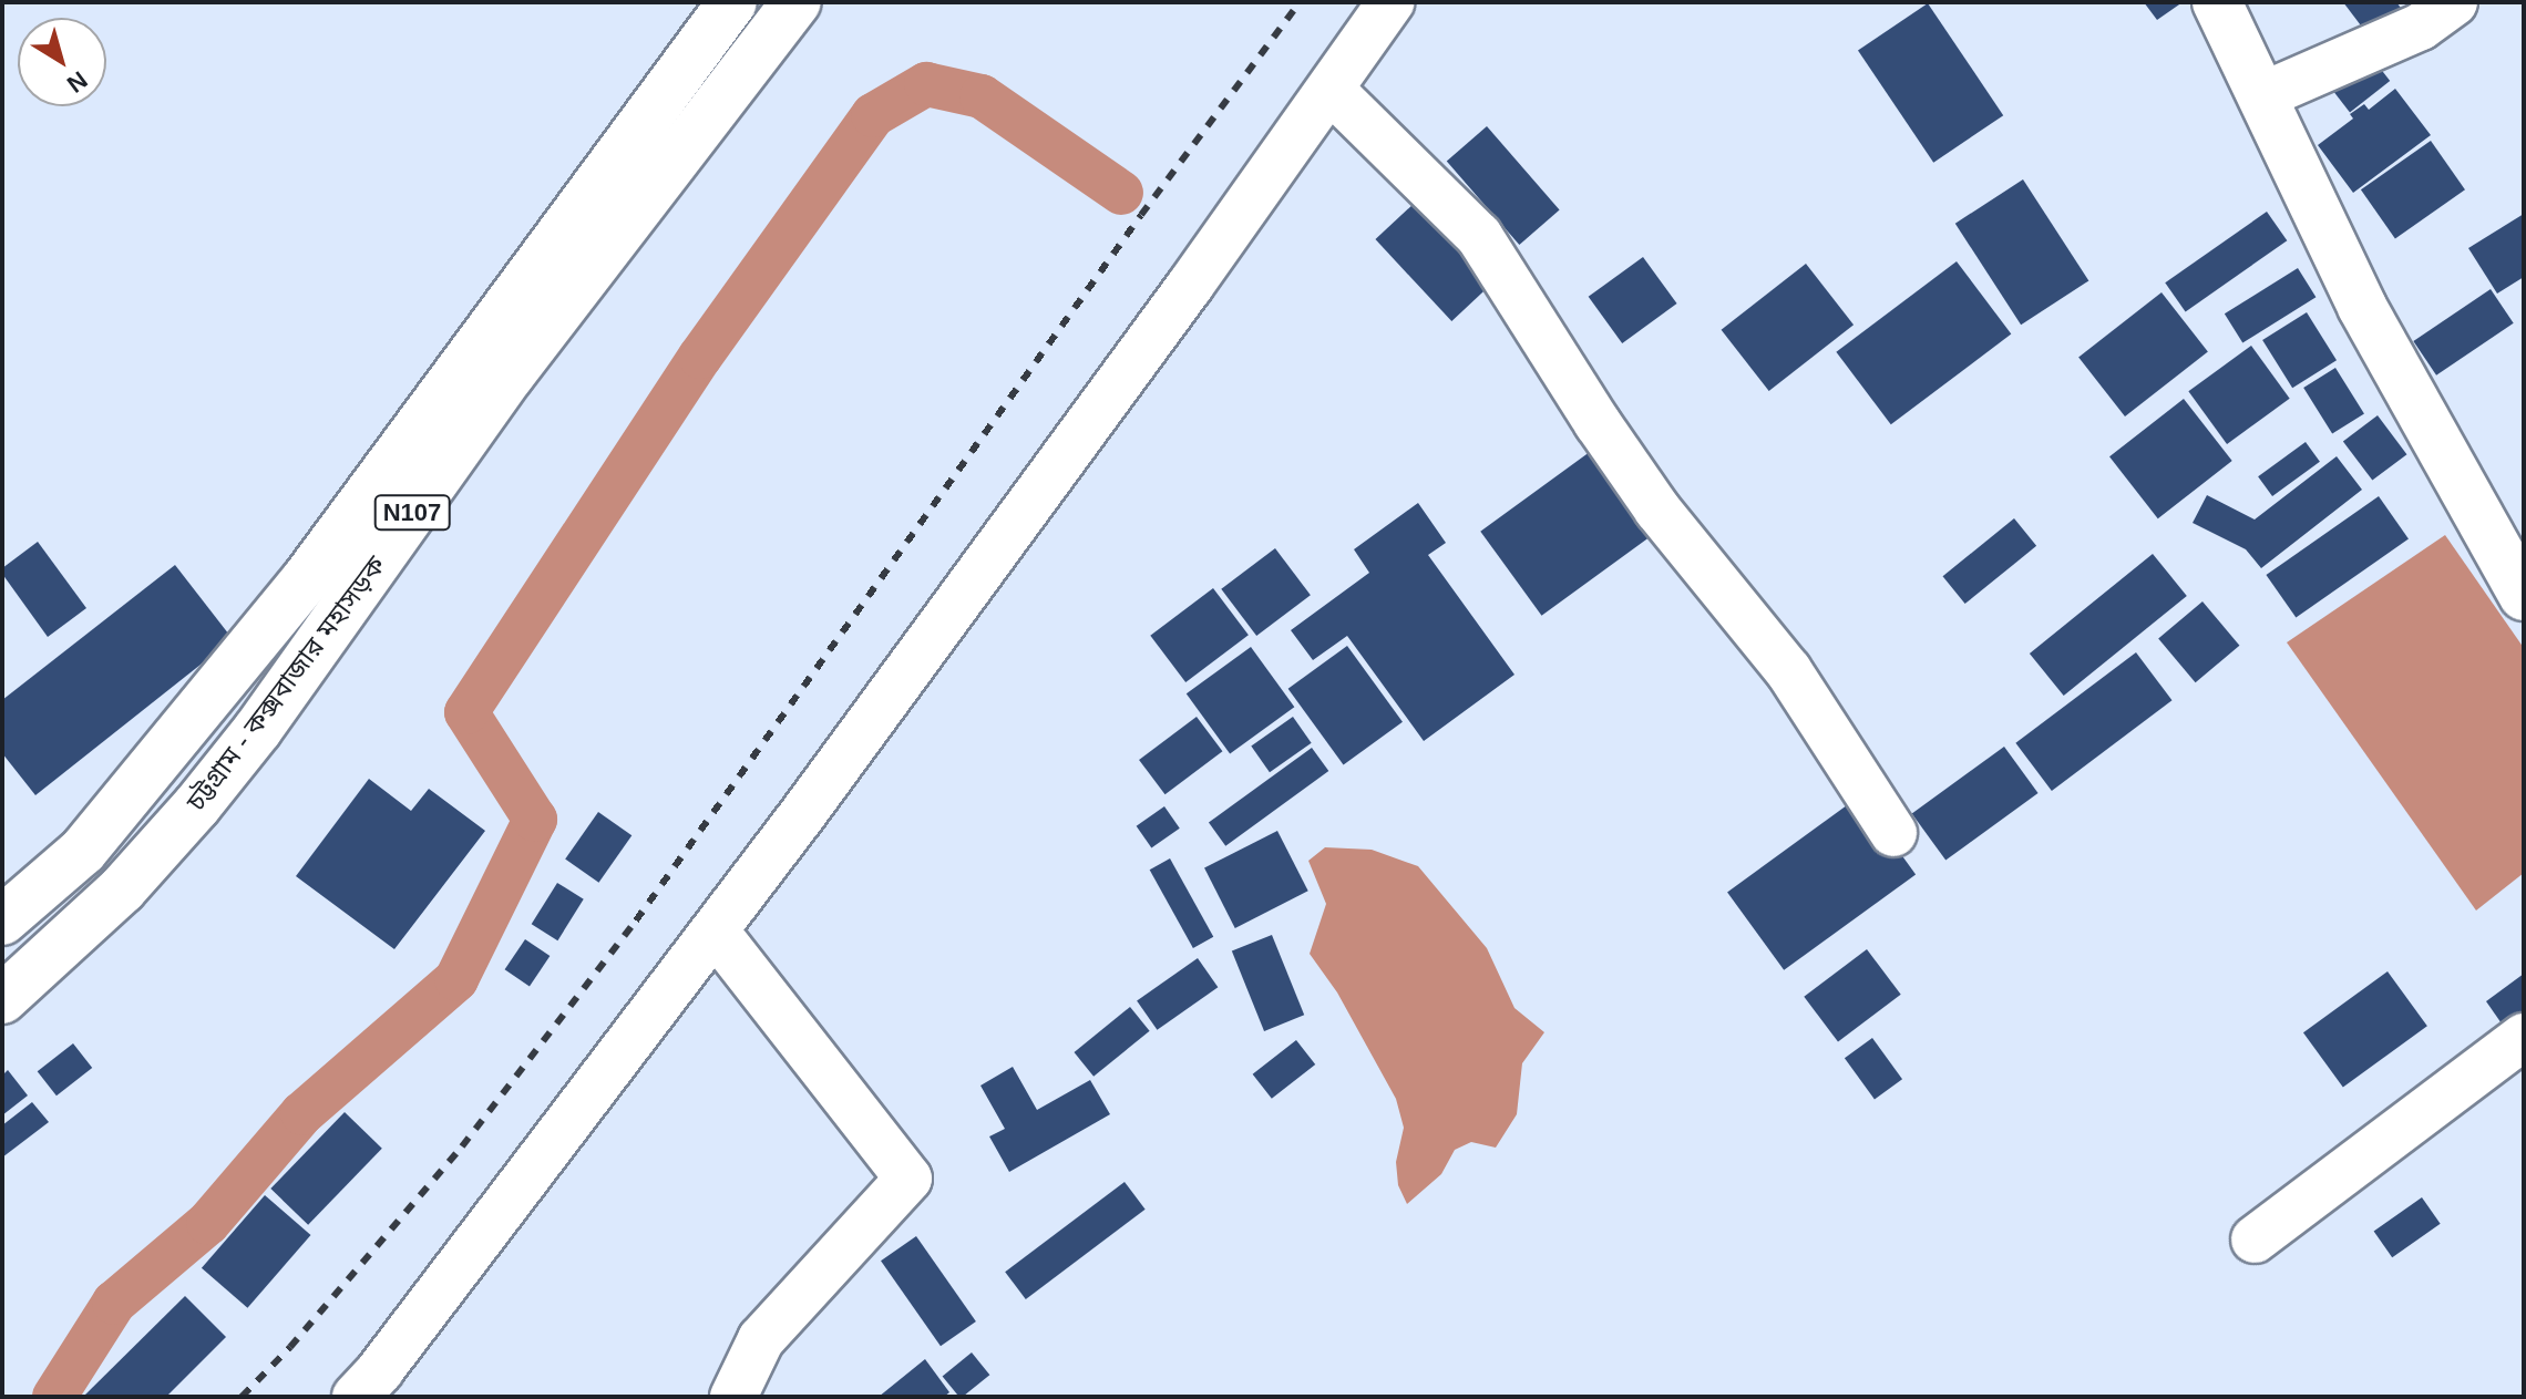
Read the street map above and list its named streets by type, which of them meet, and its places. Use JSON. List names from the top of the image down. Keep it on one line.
{"streets":{"main road":["N107","চট্টগ্রাম - কক্সবাজার মহাসড়ক"]},"north":"bottom right"}
